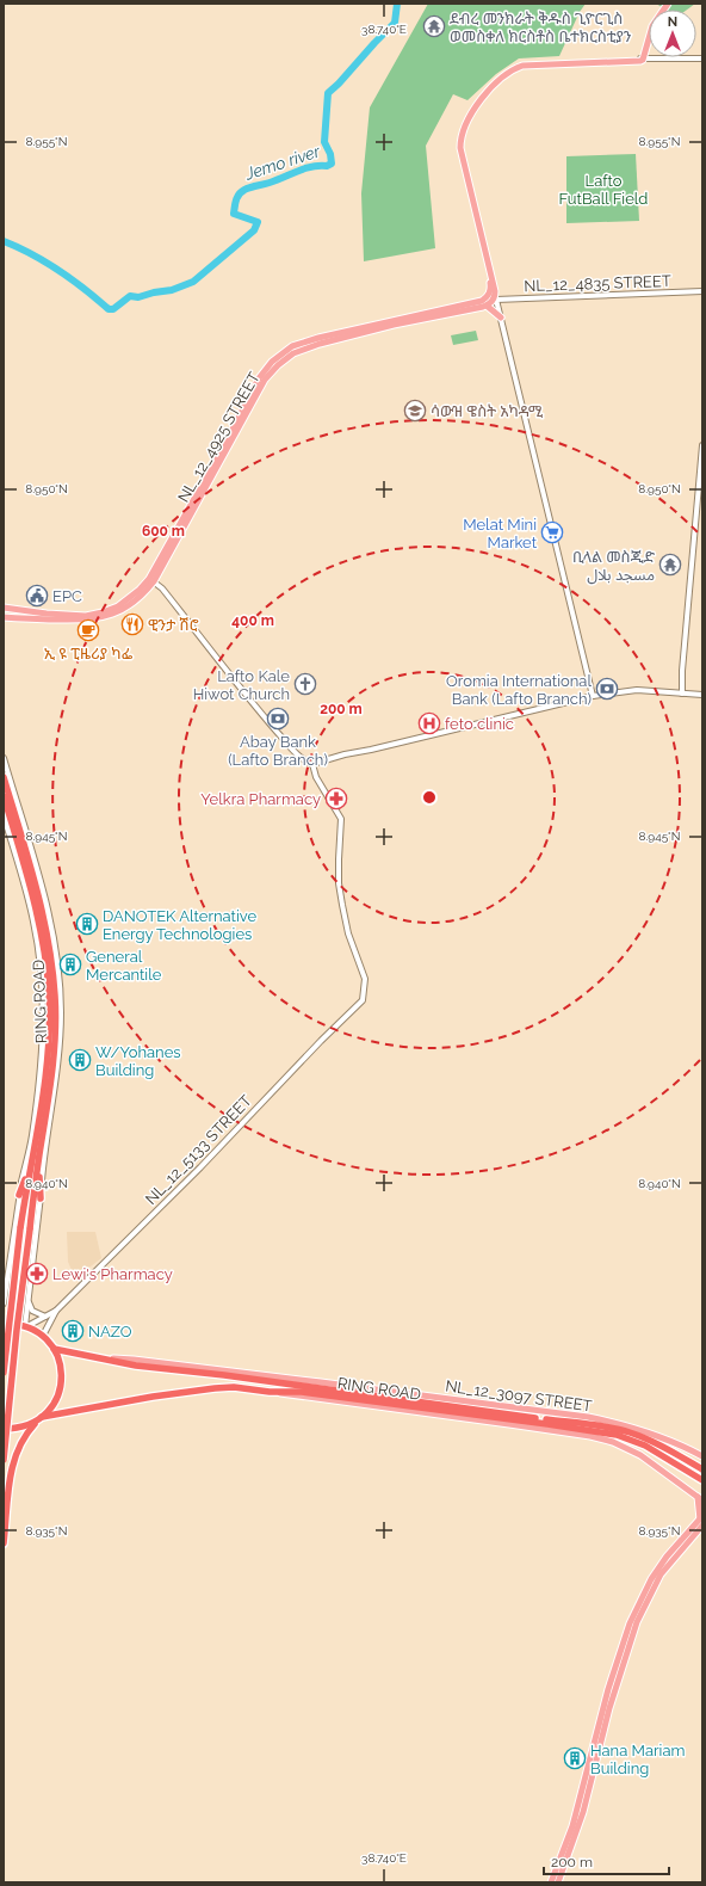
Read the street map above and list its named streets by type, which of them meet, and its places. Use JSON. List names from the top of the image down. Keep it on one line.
{"streets":{"highway":["RING ROAD"],"main road":["NL_12_4925 STREET","NL_12_3097 STREET"],"street":["NL_12_4835 STREET","NL_12_5133 STREET"]},"crossings":[["NL_12_4835 STREET","NL_12_4925 STREET"],["RING ROAD","NL_12_3097 STREET"]],"water":["Jemo river"],"parks":["Lafto FutBall Field"],"places":{"temple":["ደብረ መንክራት ቅዱስ ጊዮርጊስ ወመስቀለ ክርስቶስ ቤተክርስቲያን","ቢላል መስጂድ مسجد بلال"],"school or university":["ሳውዝ ዌስት አካዳሚ"],"supermarket":["Melat Mini Market"],"public building":["EPC"],"restaurant":["ዊንታ ሽሮ"],"cafe":["ኢ ዩ ፒዜሪያ ካፌ"],"church":["Lafto Kale Hiwot Church"],"bank":["Oromia International Bank (Lafto Branch)","Abay Bank (Lafto Branch)"],"hospital":["feto clinic"],"pharmacy":["Yelkra Pharmacy","Lewi's Pharmacy"],"building":["DANOTEK Alternative Energy Technologies","General Mercantile","W/Yohanes Building","NAZO","Hana Mariam Building"]},"scale_bar":"200 m","north":"top","coordinates":["38.740°E","8.955°N","8.950°N","8.945°N","8.940°N","8.935°N"],"rings":["600 m","400 m","200 m"]}
